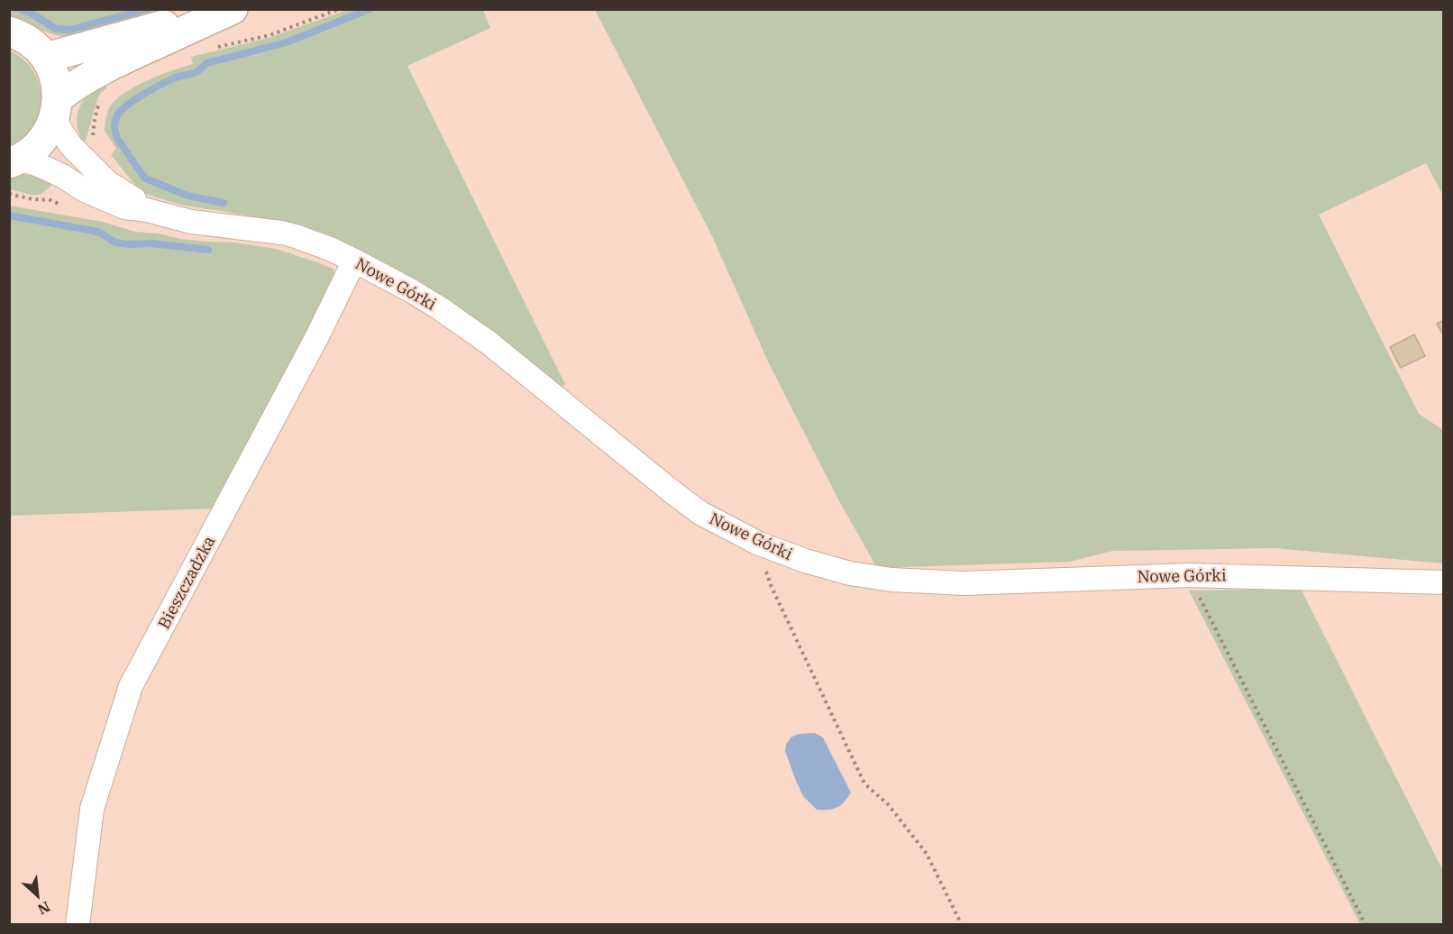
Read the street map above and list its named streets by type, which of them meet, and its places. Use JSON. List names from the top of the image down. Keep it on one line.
{"streets":{"street":["Nowe Górki","Bieszczadzka"]},"crossings":[["Nowe Górki","Bieszczadzka"]],"north":"bottom right"}
